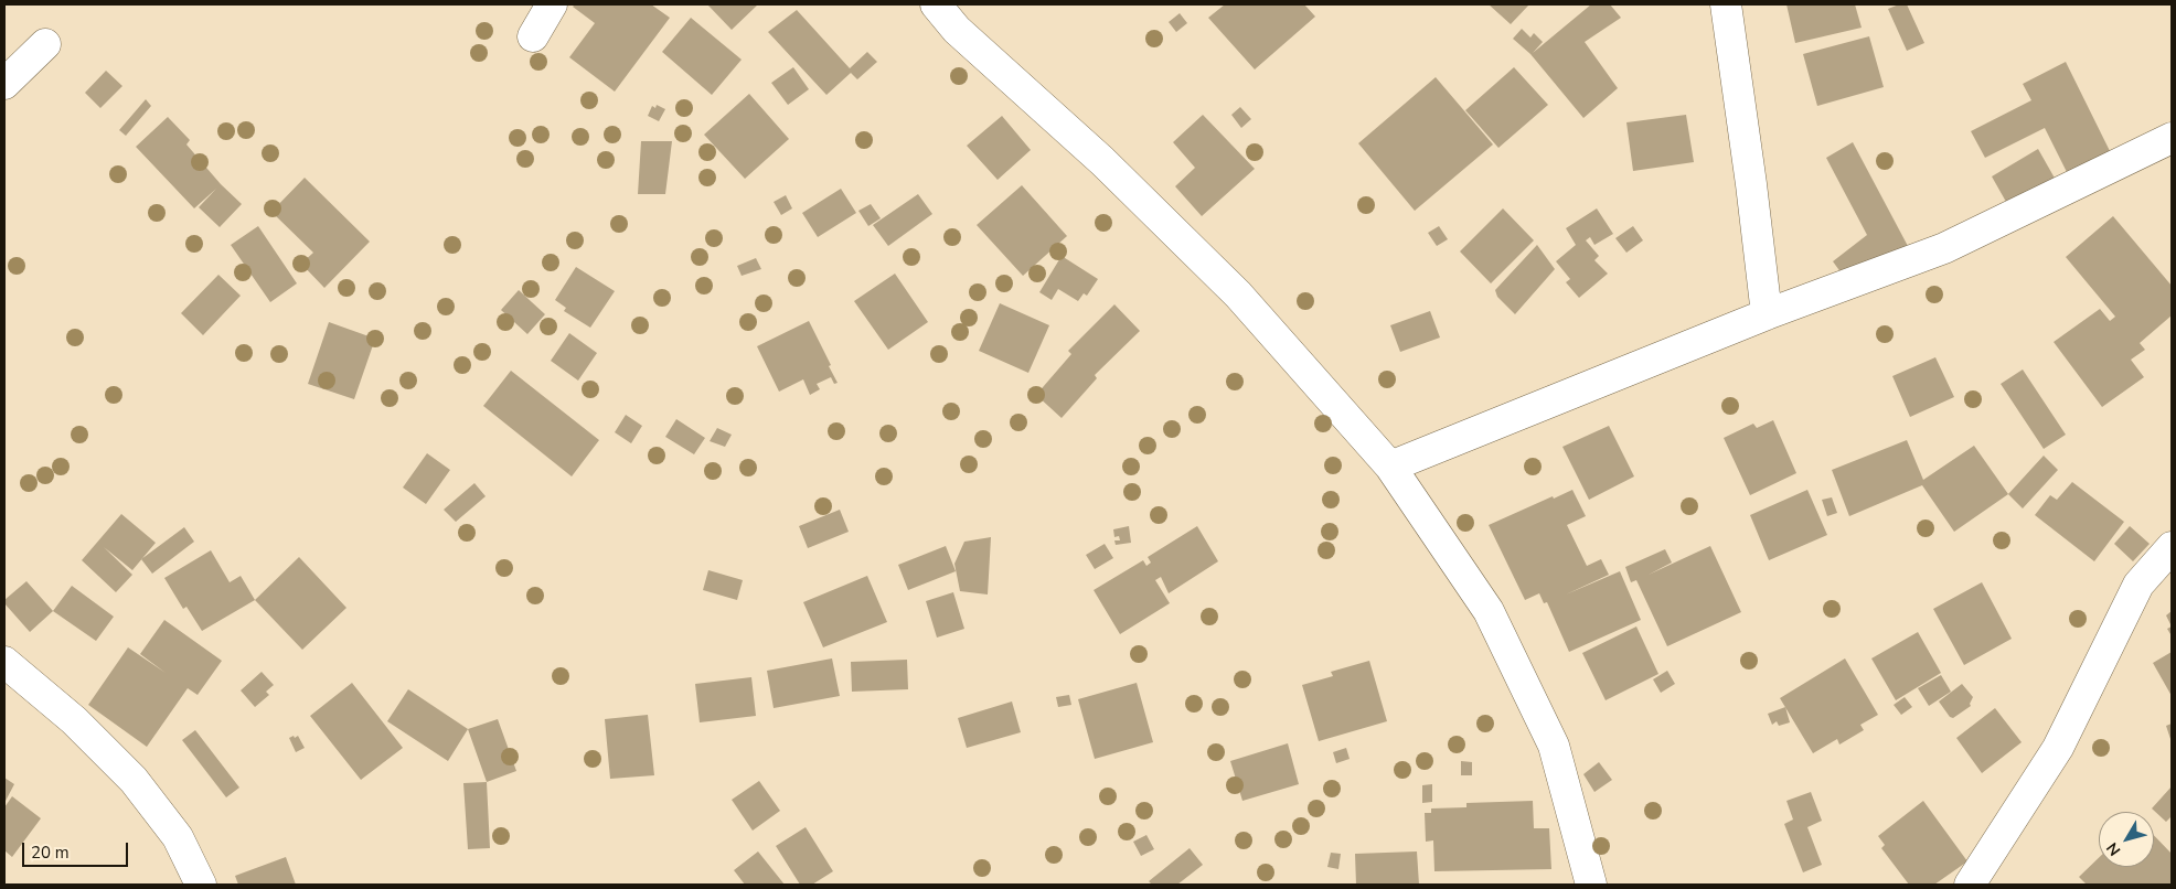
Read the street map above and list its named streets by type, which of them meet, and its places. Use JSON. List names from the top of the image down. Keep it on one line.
{"scale_bar":"20 m","north":"bottom left"}
